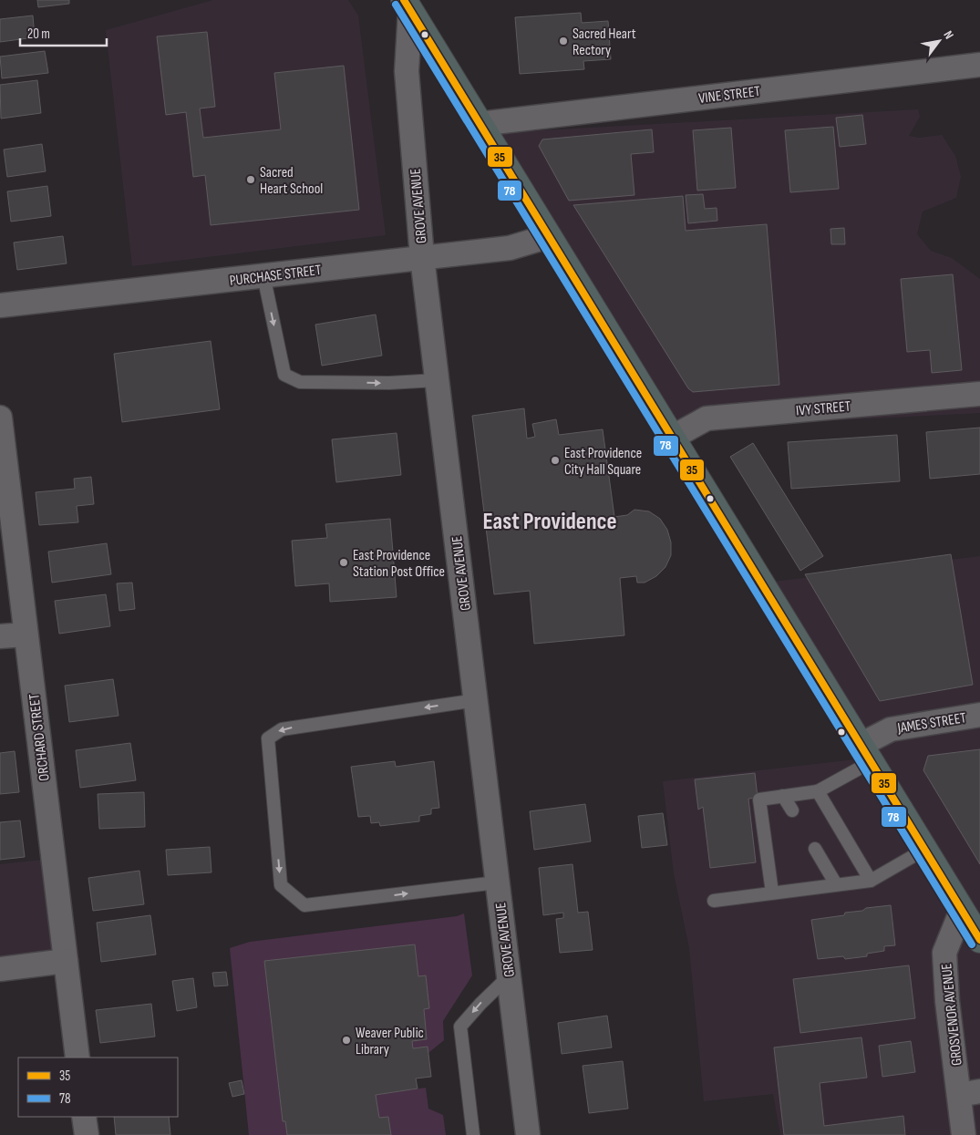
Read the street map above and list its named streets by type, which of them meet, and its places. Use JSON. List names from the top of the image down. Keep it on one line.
{"streets":{"street":["VINE STREET","GROVE AVENUE","PURCHASE STREET","IVY STREET","JAMES STREET","ORCHARD STREET","GROSVENOR AVENUE"]},"crossings":[["GROVE AVENUE","PURCHASE STREET"]],"districts":["East Providence"],"places":["Sacred Heart Rectory","Sacred Heart School","East Providence City Hall Square","East Providence Station Post Office","Weaver Public Library"],"lines":["transit line 35","transit line 78"],"legend":["35","78"],"scale_bar":"20 m","north":"top right"}
